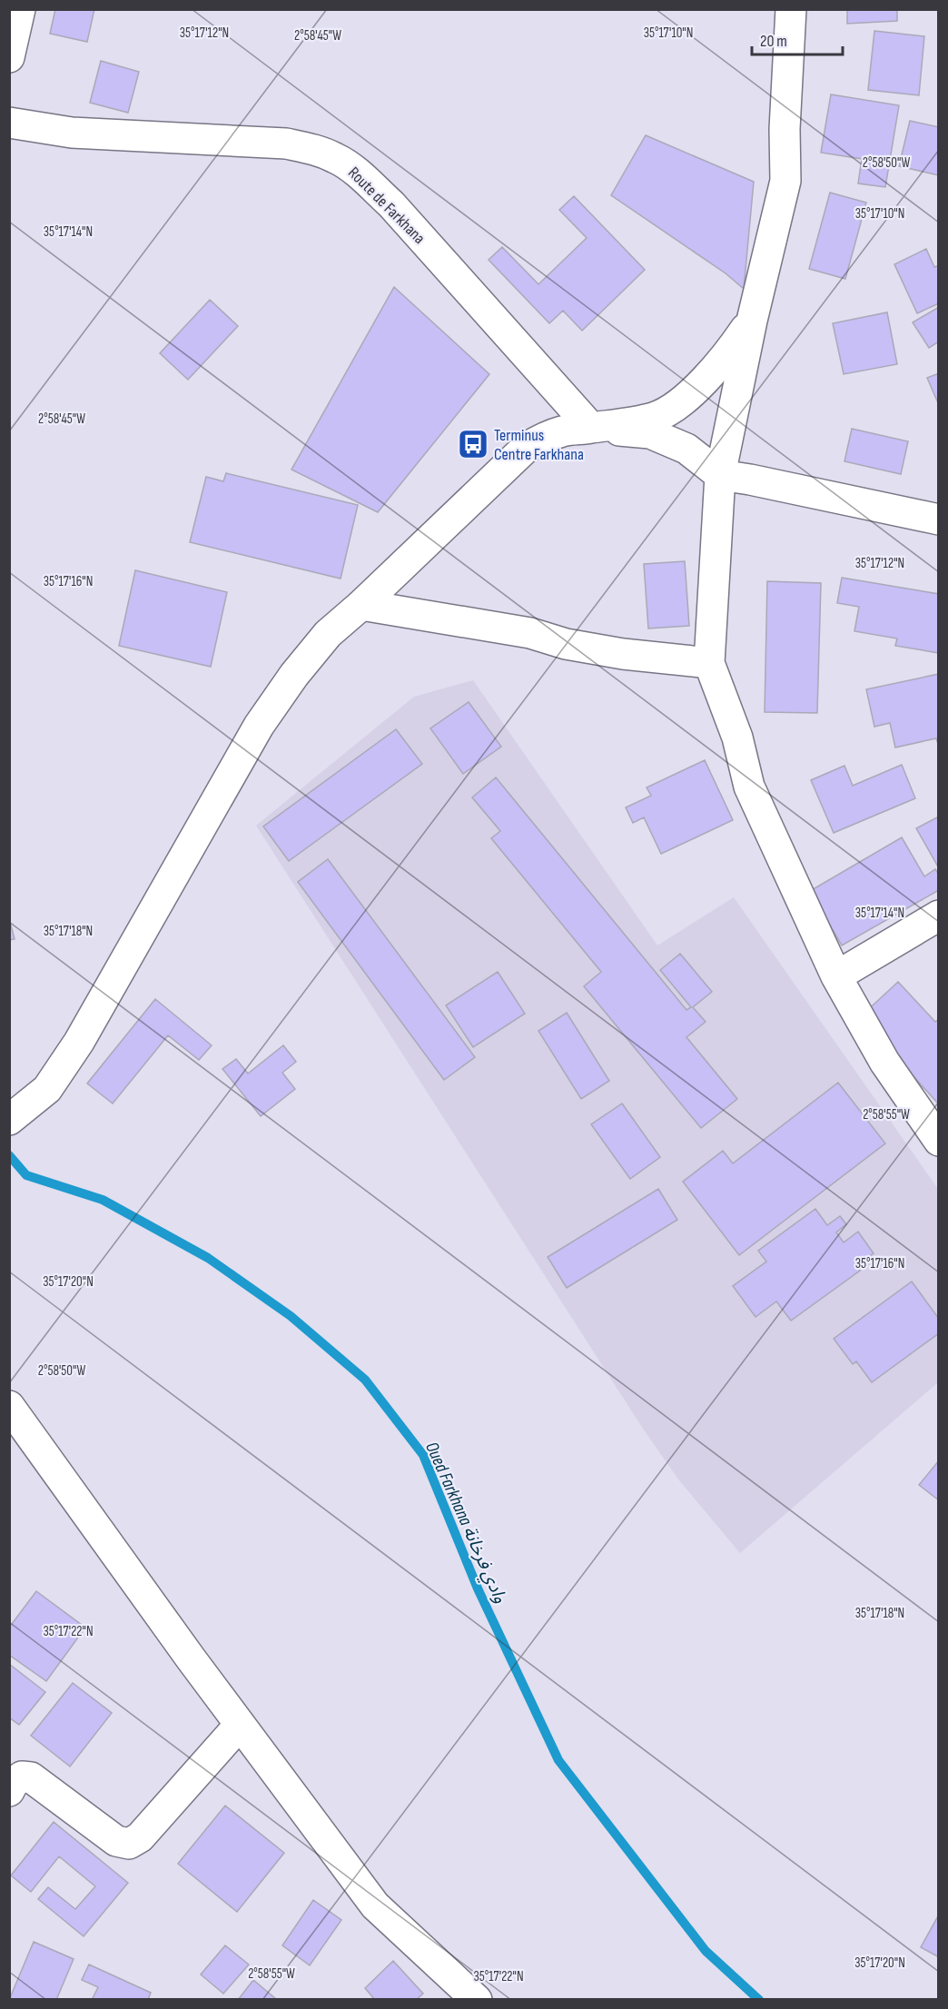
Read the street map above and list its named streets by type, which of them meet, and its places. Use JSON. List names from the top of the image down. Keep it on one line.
{"streets":{"street":["Route de Farkhana"]},"water":["Oued Farkhana وادي فرخانة"],"places":{"bus stop":["Terminus Centre Farkhana"]},"scale_bar":"20 m","coordinates":["35°17'12\"N","35°17'10\"N","2°58'45\"W","2°58'50\"W","35°17'14\"N","35°17'16\"N","35°17'18\"N","2°58'55\"W","35°17'20\"N","35°17'22\"N"]}
